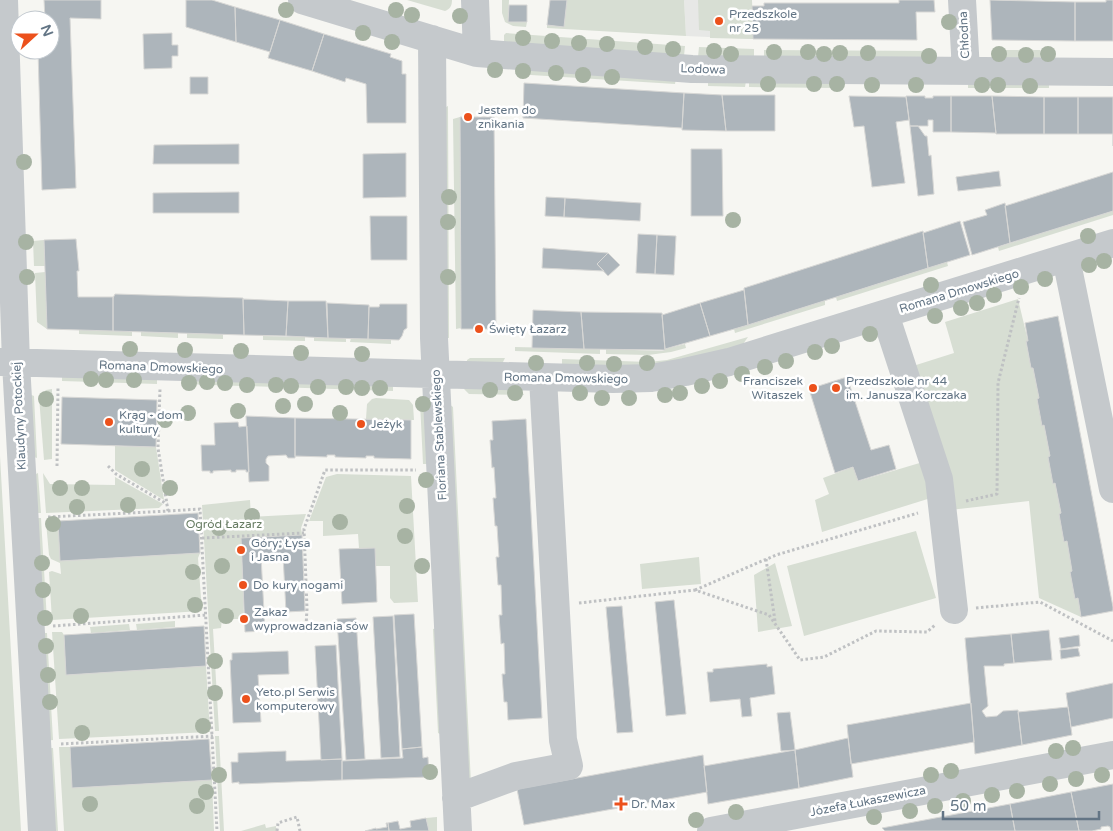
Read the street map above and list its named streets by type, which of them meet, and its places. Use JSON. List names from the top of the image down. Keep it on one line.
{"streets":{"street":["Chłodna","Lodowa","Romana Dmowskiego","Klaudyny Potockiej","Floriana Stablewskiego","Józefa Łukaszewicza"]},"crossings":[["Chłodna","Lodowa"],["Lodowa","Floriana Stablewskiego"],["Romana Dmowskiego","Klaudyny Potockiej"],["Romana Dmowskiego","Floriana Stablewskiego"]],"parks":["Ogród Łazarz"],"places":{"other":["Przedszkole nr 25","Jestem do znikania","Święty Łazarz","Franciszek Witaszek","Przedszkole nr 44 im. Janusza Korczaka","Krąg - dom kultury","Jeżyk","Góry: Łysa i Jasna","Do kury nogami","Zakaz wyprowadzania sów","Yeto.pl Serwis komputerowy"],"health":["Dr. Max"]},"scale_bar":"50 m","north":"right"}
